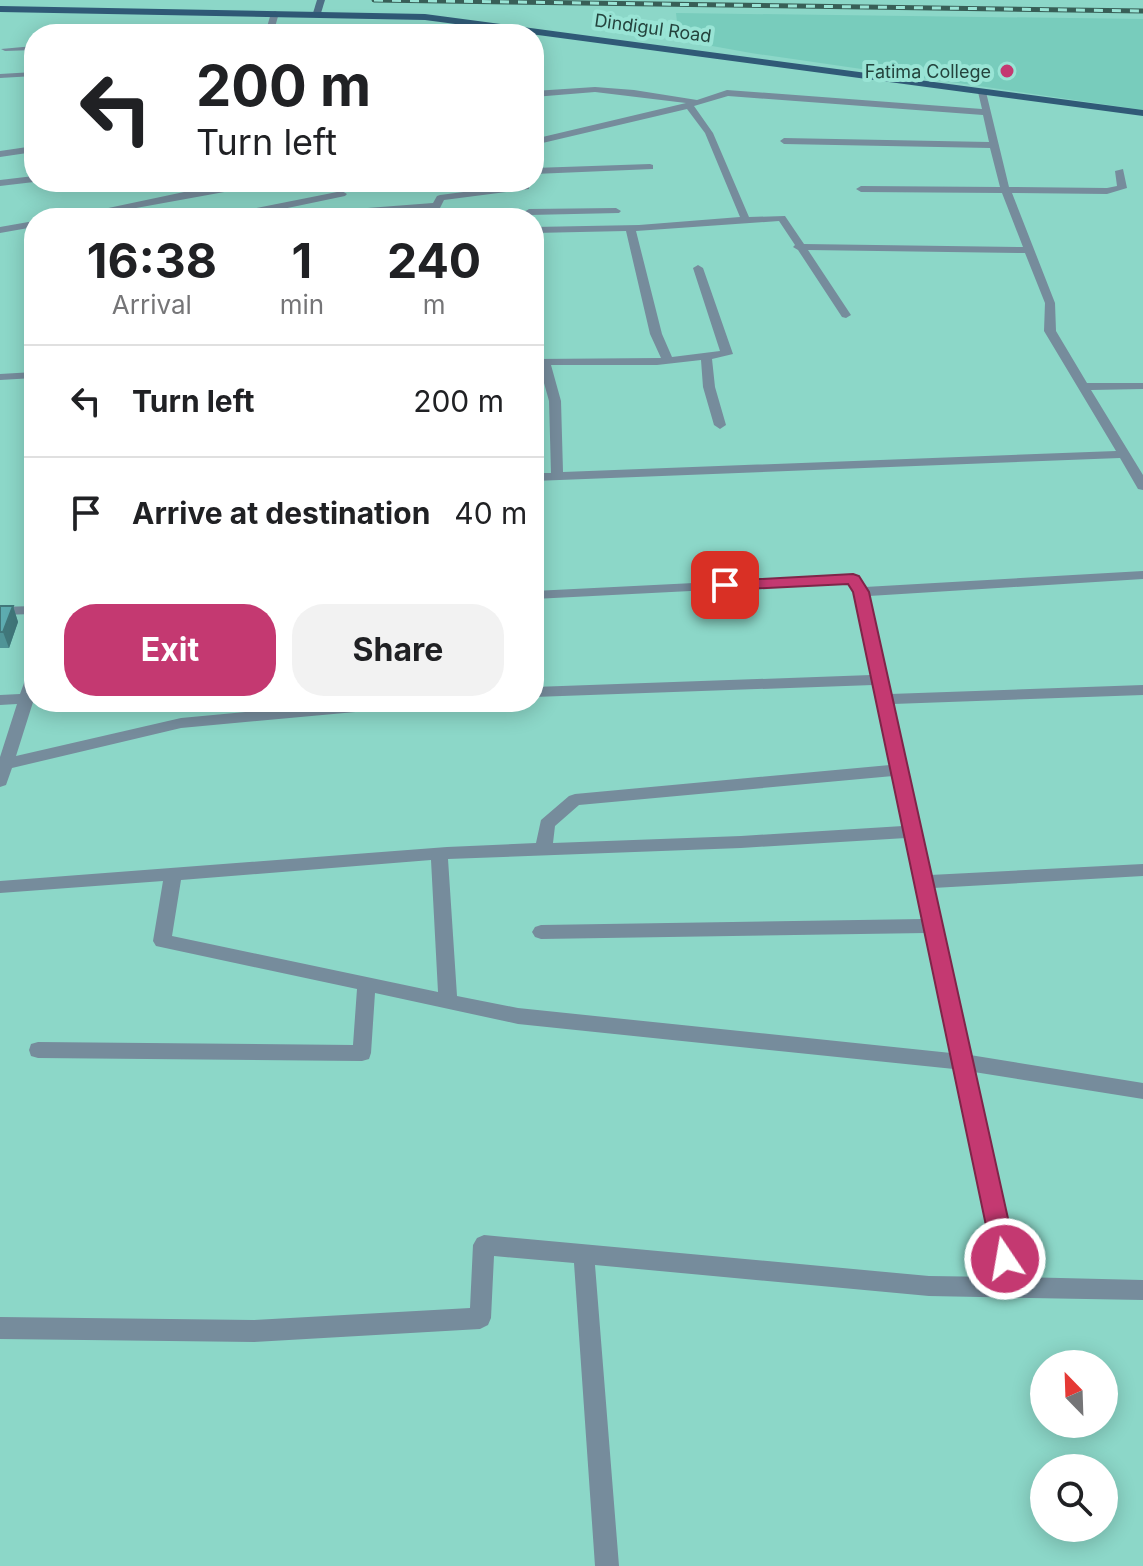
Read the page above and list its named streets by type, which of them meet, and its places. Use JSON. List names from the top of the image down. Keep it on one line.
{"streets":{"main road":["Dindigul Road"]},"places":["Fatima College"],"north":"top left","page":{"turn":["200 m","Turn left"],"eta":["16:38","Arrival","1","min","240","m"],"list":[{"name":"Turn left","value":"200 m"},{"name":"Arrive at destination","value":"40 m"}],"buttons":["Exit","Share"]}}
